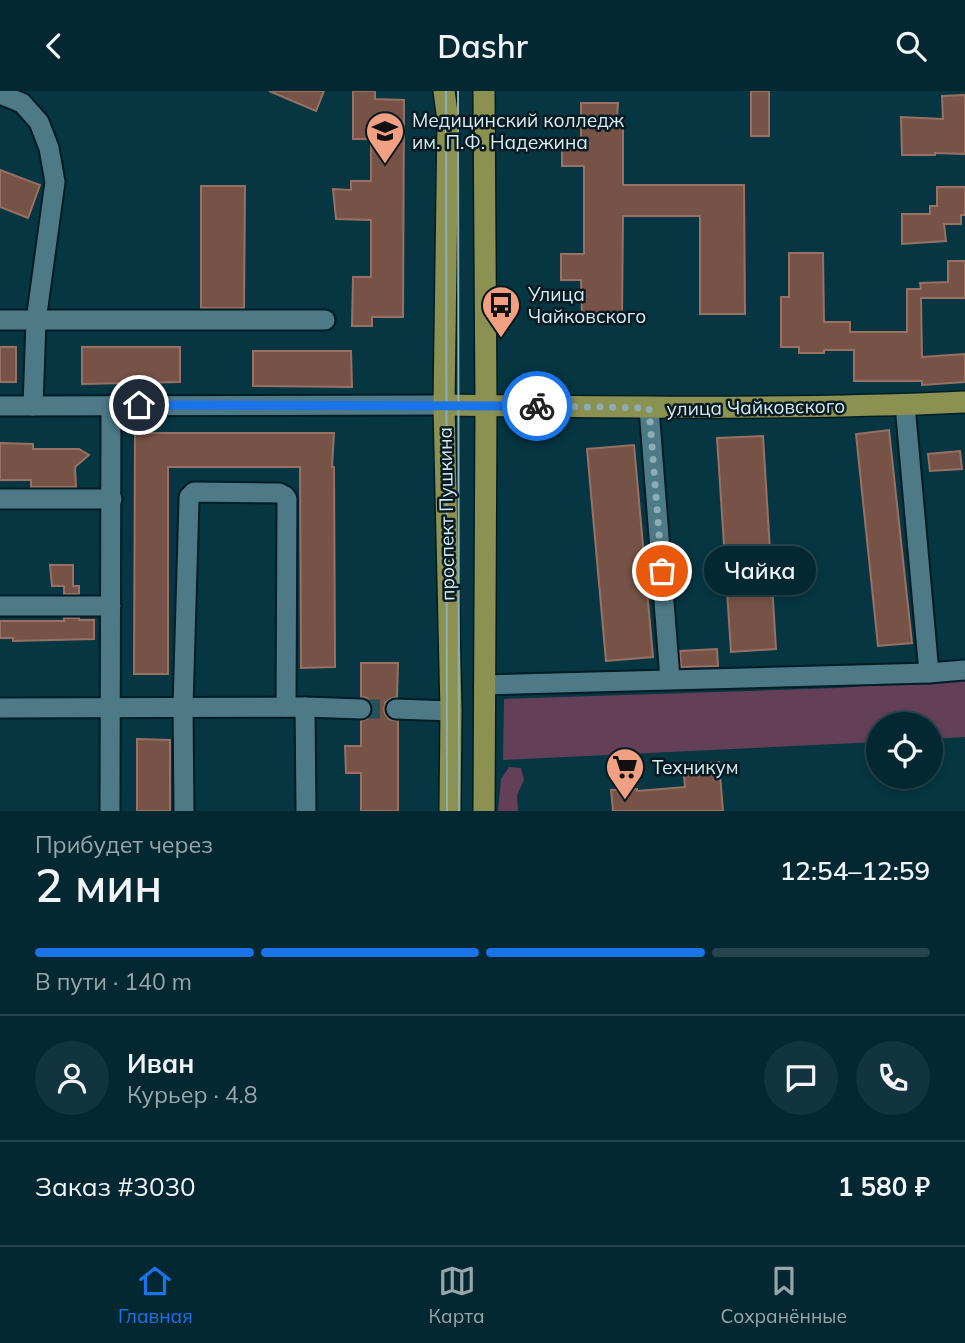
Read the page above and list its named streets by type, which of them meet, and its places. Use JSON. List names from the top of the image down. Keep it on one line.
{"streets":{"main road":["улица Чайковского","проспект Пушкина"]},"crossings":[["улица Чайковского","проспект Пушкина"]],"places":{"school or university":["Медицинский колледж им. П.Ф. Надежина"],"bus stop":["Улица Чайковского"],"other":["Чайка"],"supermarket":["Техникум"]},"page":{"header":"Dashr","bubble":"Чайка","heading":["2 мин","Прибудет через","12:54–12:59"],"panel":["Иван","Курьер · 4.8","Заказ #3030","1 580 ₽"],"bar":"В пути · 140 m","tabs":["Главная","Карта","Сохранённые"]}}
